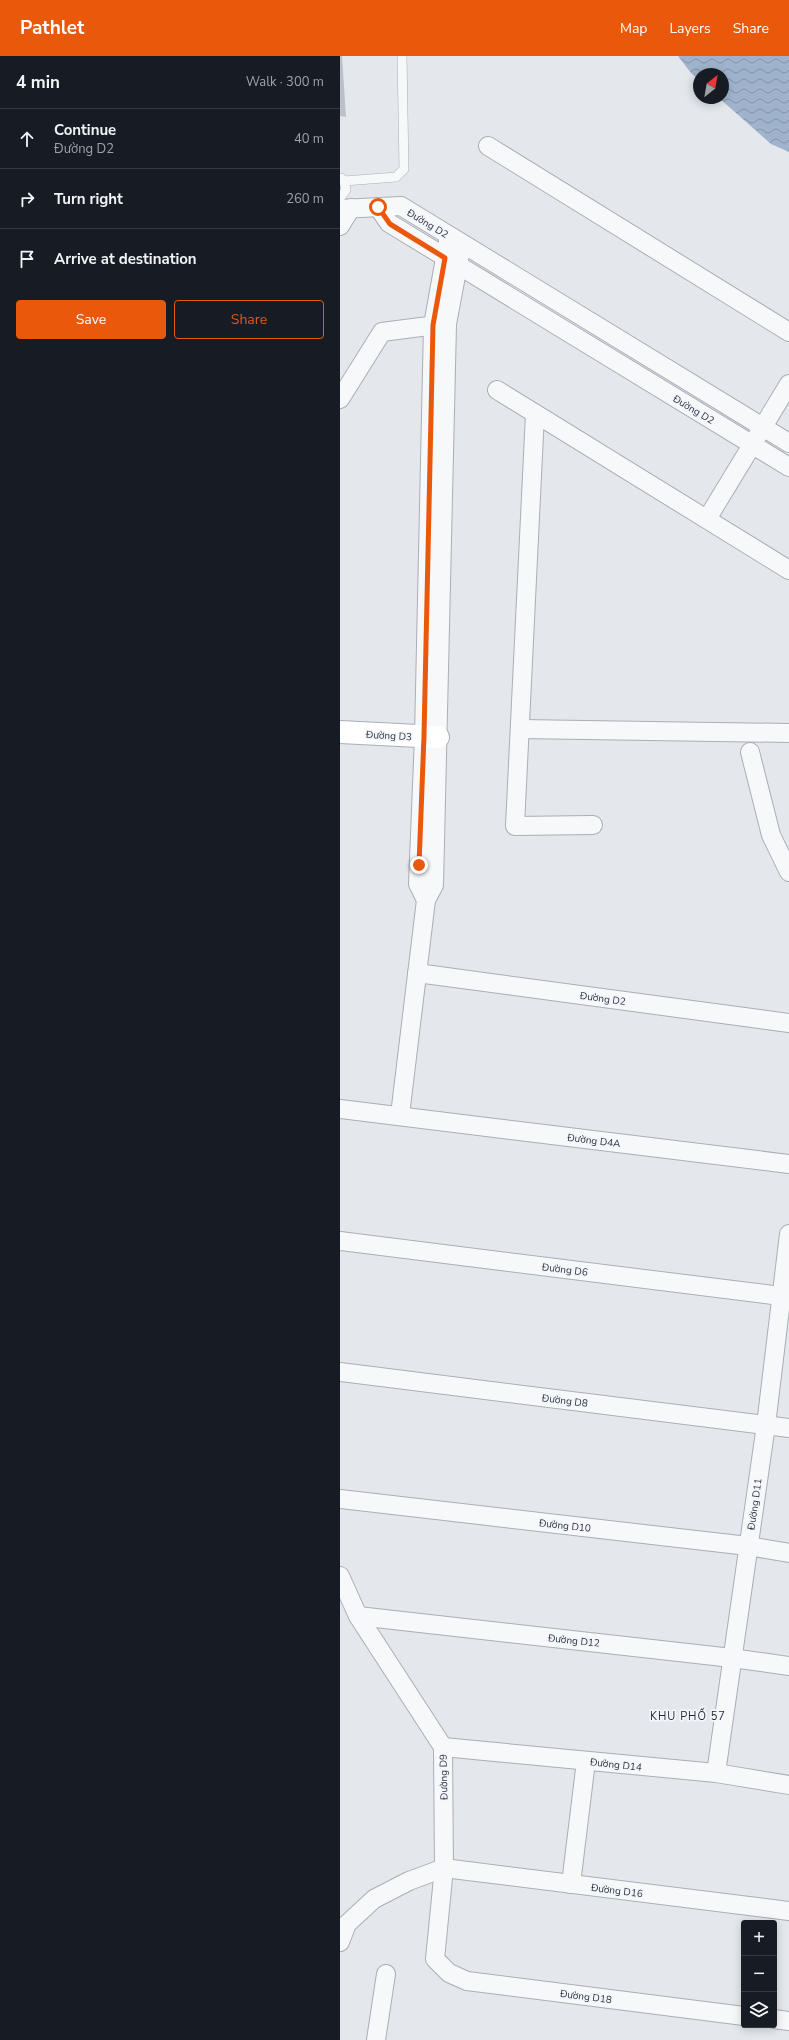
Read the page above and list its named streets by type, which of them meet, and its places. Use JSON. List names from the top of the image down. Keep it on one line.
{"streets":{"street":["Đường D2","Đường D3","Đường D4A","Đường D6","Đường D8","Đường D11","Đường D10","Đường D12","Đường D14","Đường D9","Đường D16","Đường D18"]},"crossings":[["Đường D6","Đường D11"],["Đường D8","Đường D11"],["Đường D11","Đường D10"],["Đường D11","Đường D12"],["Đường D11","Đường D14"],["Đường D12","Đường D9"],["Đường D14","Đường D9"],["Đường D9","Đường D16"],["Đường D9","Đường D18"]],"districts":["KHU PHỐ 57"],"north":"top right","page":{"header":"Pathlet","nav":["Map","Layers","Share"],"heading":["4 min","Walk · 300 m"],"list":[["Continue","Đường D2","40 m"],["Turn right","260 m"],"Arrive at destination"],"buttons":["Save","Share"],"map_buttons":["+","−"]}}
